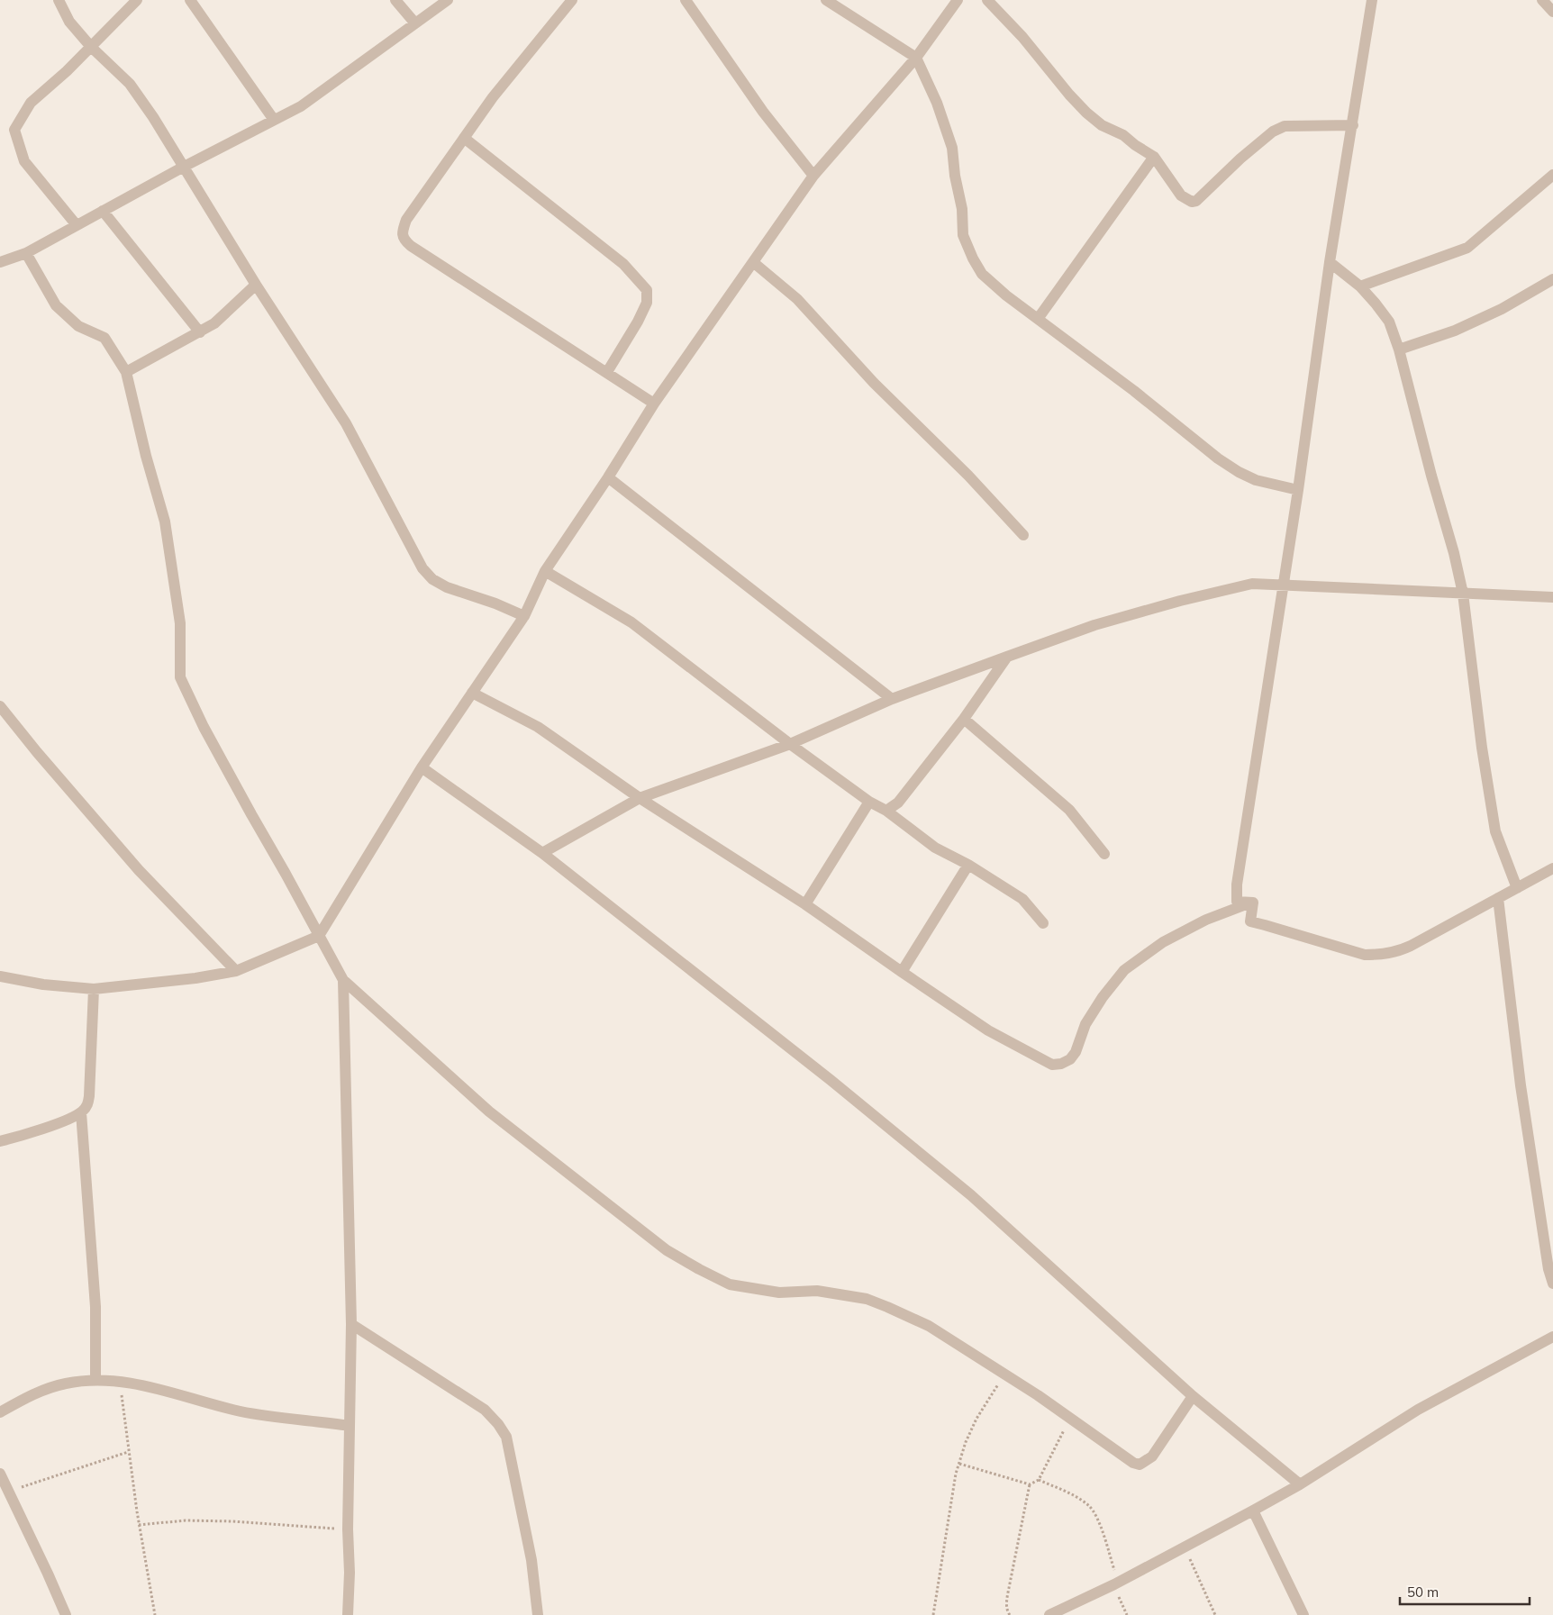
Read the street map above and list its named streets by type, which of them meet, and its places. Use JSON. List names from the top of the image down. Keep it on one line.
{"scale_bar":"50 m"}
